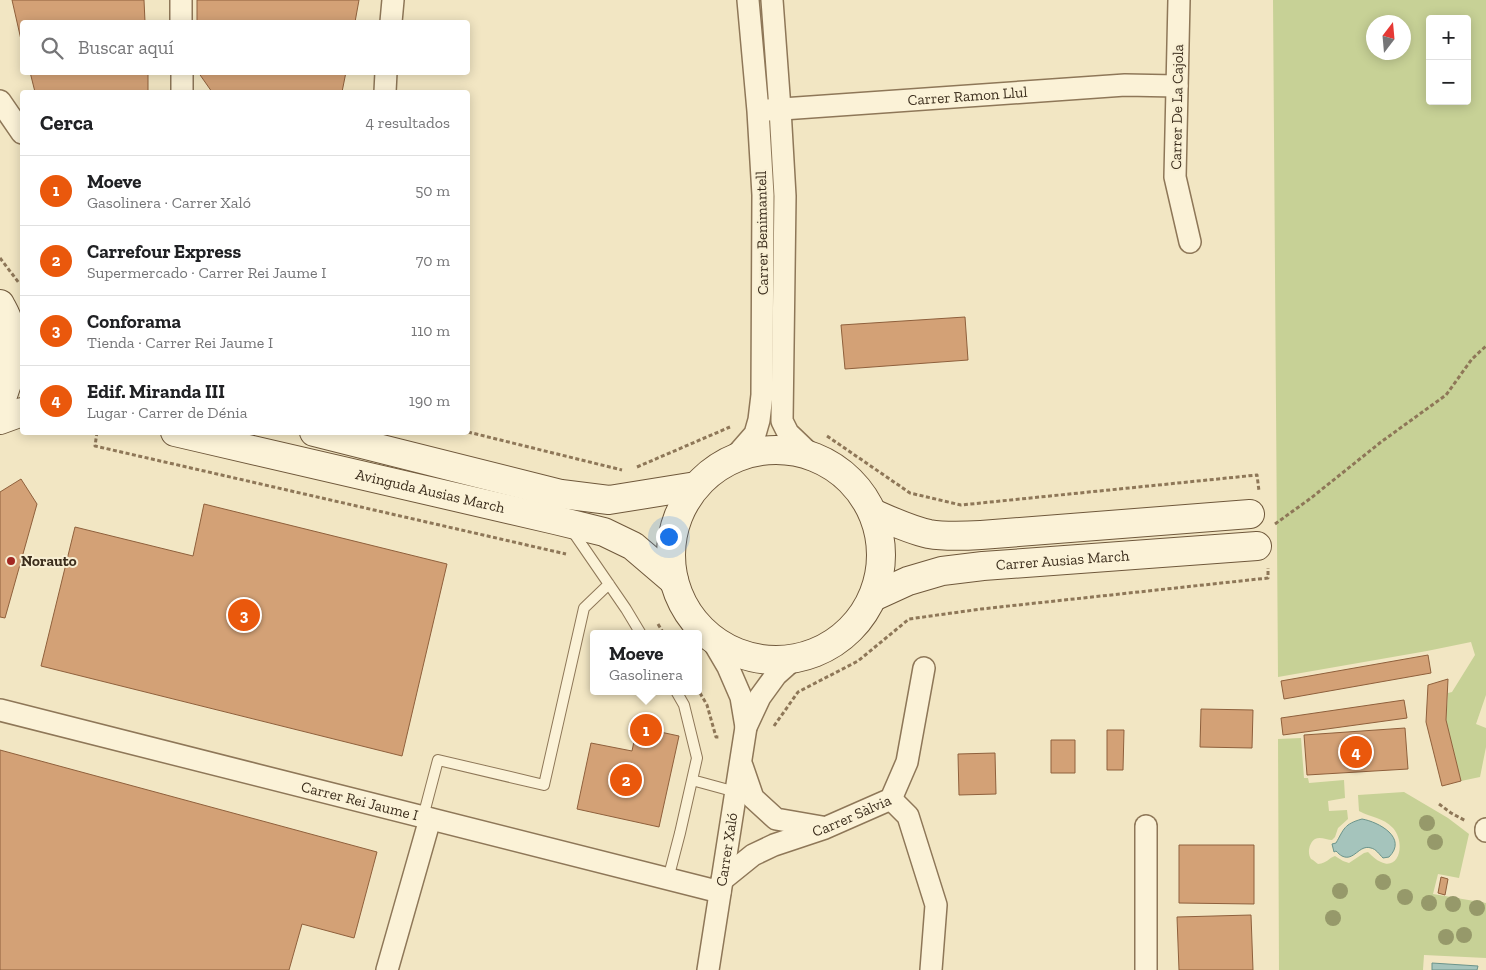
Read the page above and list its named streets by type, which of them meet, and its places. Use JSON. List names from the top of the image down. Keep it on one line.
{"streets":{"main road":["Avinguda Ausias March","Carrer Ausias March"],"street":["Carrer Ramon Llul","Carrer De La Cajola","Carrer Benimantell","Carrer Rei Jaume I","Carrer Sàlvia","Carrer Xaló"]},"crossings":[["Carrer Ramon Llul","Carrer De La Cajola"],["Carrer Ramon Llul","Carrer Benimantell"],["Carrer Rei Jaume I","Carrer Xaló"],["Carrer Sàlvia","Carrer Xaló"]],"places":["Norauto"],"north":"top","page":{"map_buttons":["+","−"],"search":"Buscar aquí","heading":["Cerca","4 resultados"],"list":[{"mark":"1","name":"Moeve","note":"Gasolinera · Carrer Xaló","value":"50 m"},{"mark":"2","name":"Carrefour Express","note":"Supermercado · Carrer Rei Jaume I","value":"70 m"},{"mark":"3","name":"Conforama","note":"Tienda · Carrer Rei Jaume I","value":"110 m"},{"mark":"4","name":"Edif. Miranda III","note":"Lugar · Carrer de Dénia","value":"190 m"}],"pins":["3","1","4","2"],"popup":["Moeve","Gasolinera"]}}
